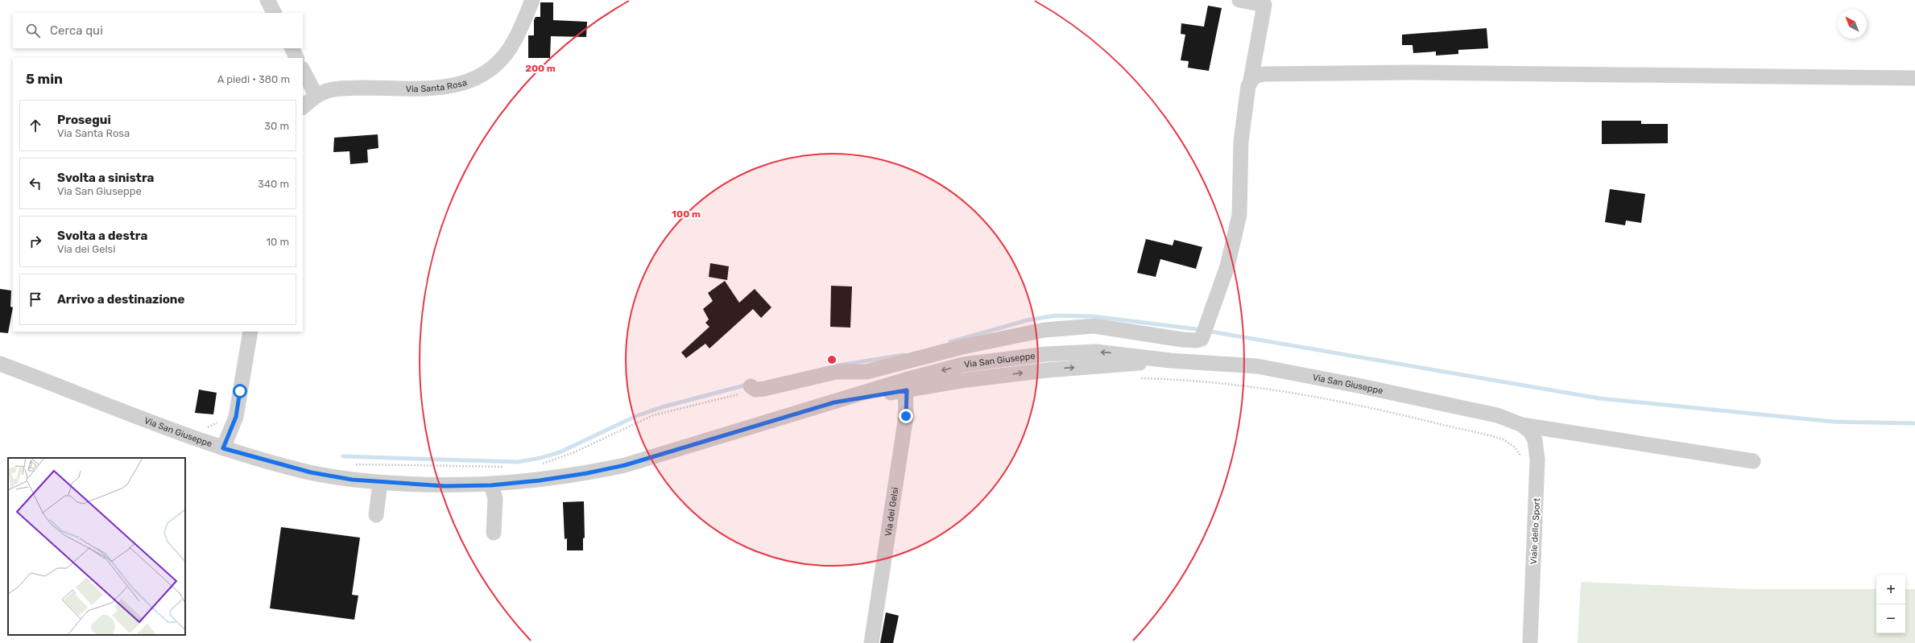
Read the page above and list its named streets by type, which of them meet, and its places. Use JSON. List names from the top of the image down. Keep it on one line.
{"streets":{"street":["Via Santa Rosa","Via San Giuseppe","Via dei Gelsi","Viale dello Sport"]},"crossings":[["Via San Giuseppe","Via dei Gelsi"],["Via San Giuseppe","Viale dello Sport"]],"north":"top left","page":{"search":"Cerca qui","heading":["5 min","A piedi · 380 m"],"list":[["Prosegui","Via Santa Rosa","30 m"],["Svolta a sinistra","Via San Giuseppe","340 m"],["Svolta a destra","Via dei Gelsi","10 m"],"Arrivo a destinazione"],"map_buttons":["+","−"]},"rings":["200 m","100 m"]}
